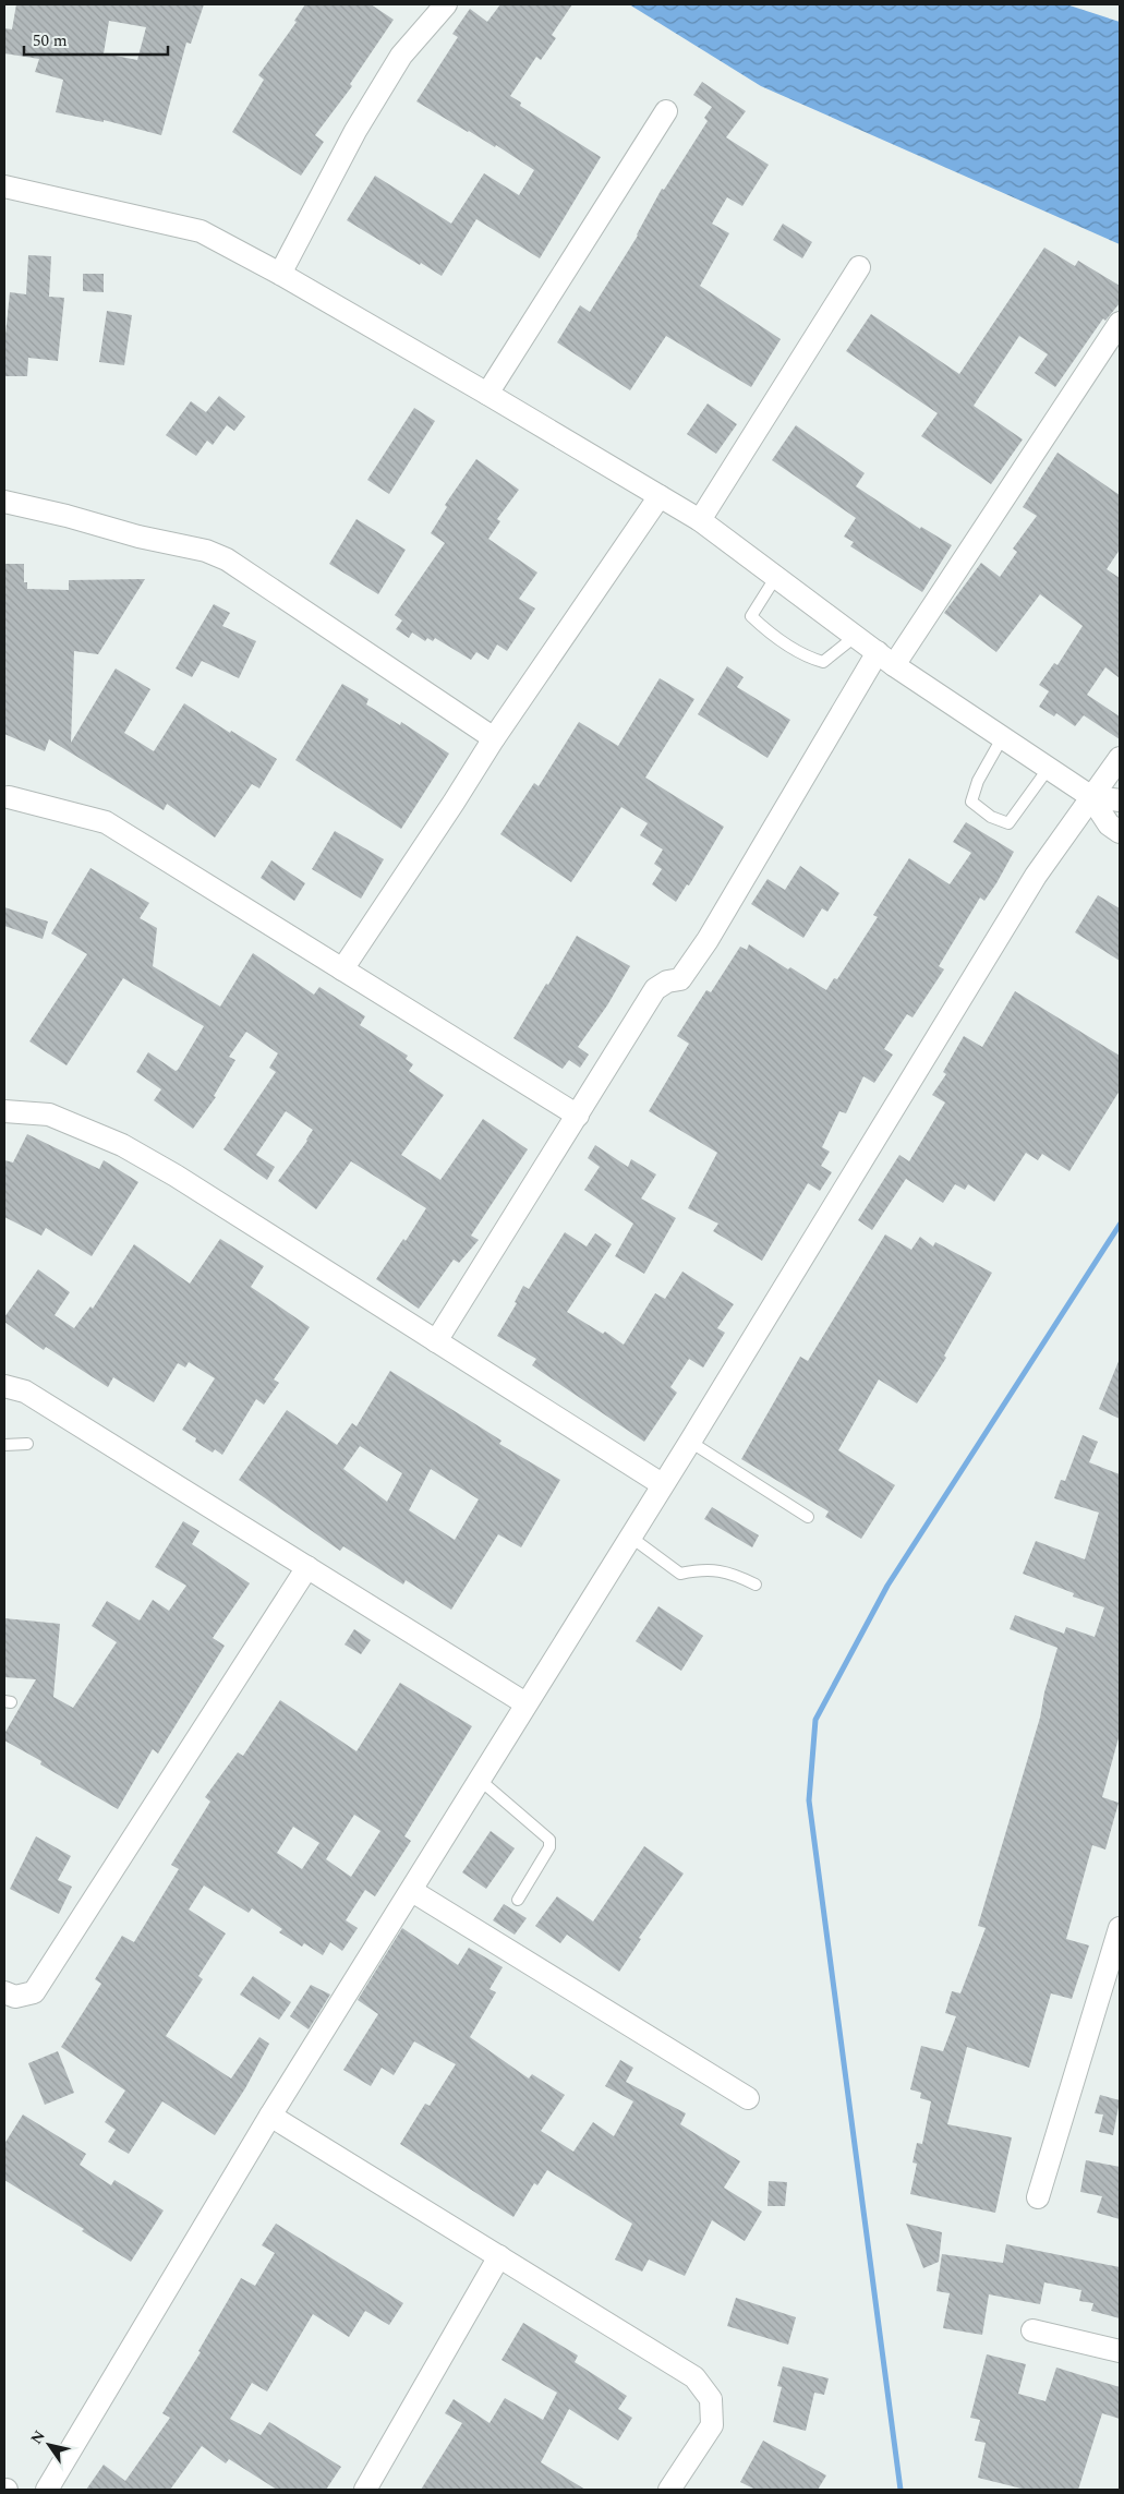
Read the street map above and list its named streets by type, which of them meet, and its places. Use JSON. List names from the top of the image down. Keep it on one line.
{"scale_bar":"50 m","north":"top left"}
